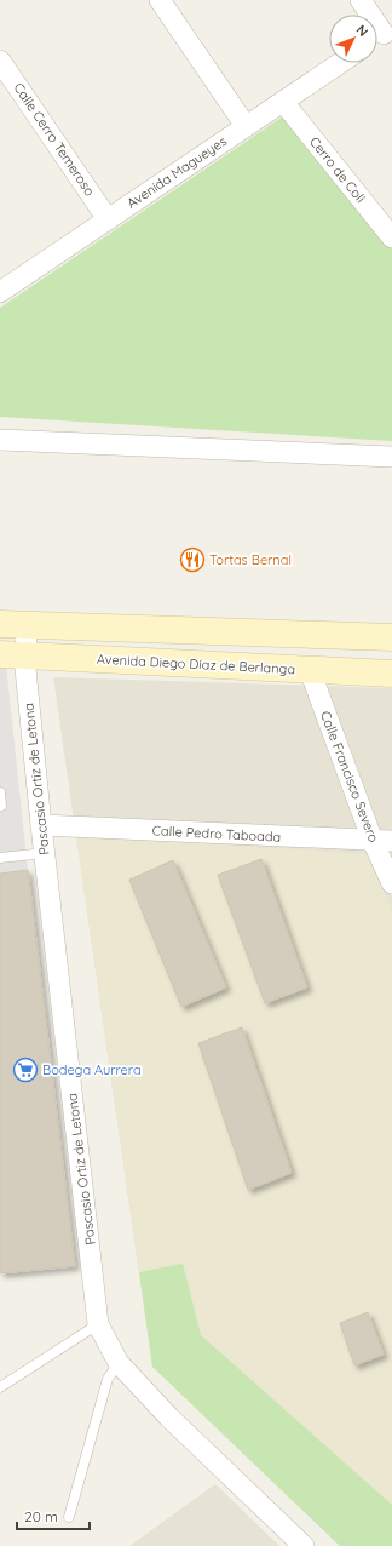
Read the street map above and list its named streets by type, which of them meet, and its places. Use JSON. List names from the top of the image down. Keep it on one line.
{"streets":{"main road":["Avenida Diego Díaz de Berlanga"],"street":["Calle Cerro Temeroso","Cerro de Coli","Avenida Magueyes","Calle Francisco Severo","Pascasio Ortiz de Letona","Calle Pedro Taboada"]},"crossings":[["Calle Cerro Temeroso","Avenida Magueyes"],["Cerro de Coli","Avenida Magueyes"],["Avenida Diego Díaz de Berlanga","Calle Francisco Severo"],["Avenida Diego Díaz de Berlanga","Pascasio Ortiz de Letona"],["Calle Francisco Severo","Calle Pedro Taboada"],["Pascasio Ortiz de Letona","Calle Pedro Taboada"]],"places":{"restaurant":["Tortas Bernal"],"supermarket":["Bodega Aurrera"]},"scale_bar":"20 m","north":"top right"}
